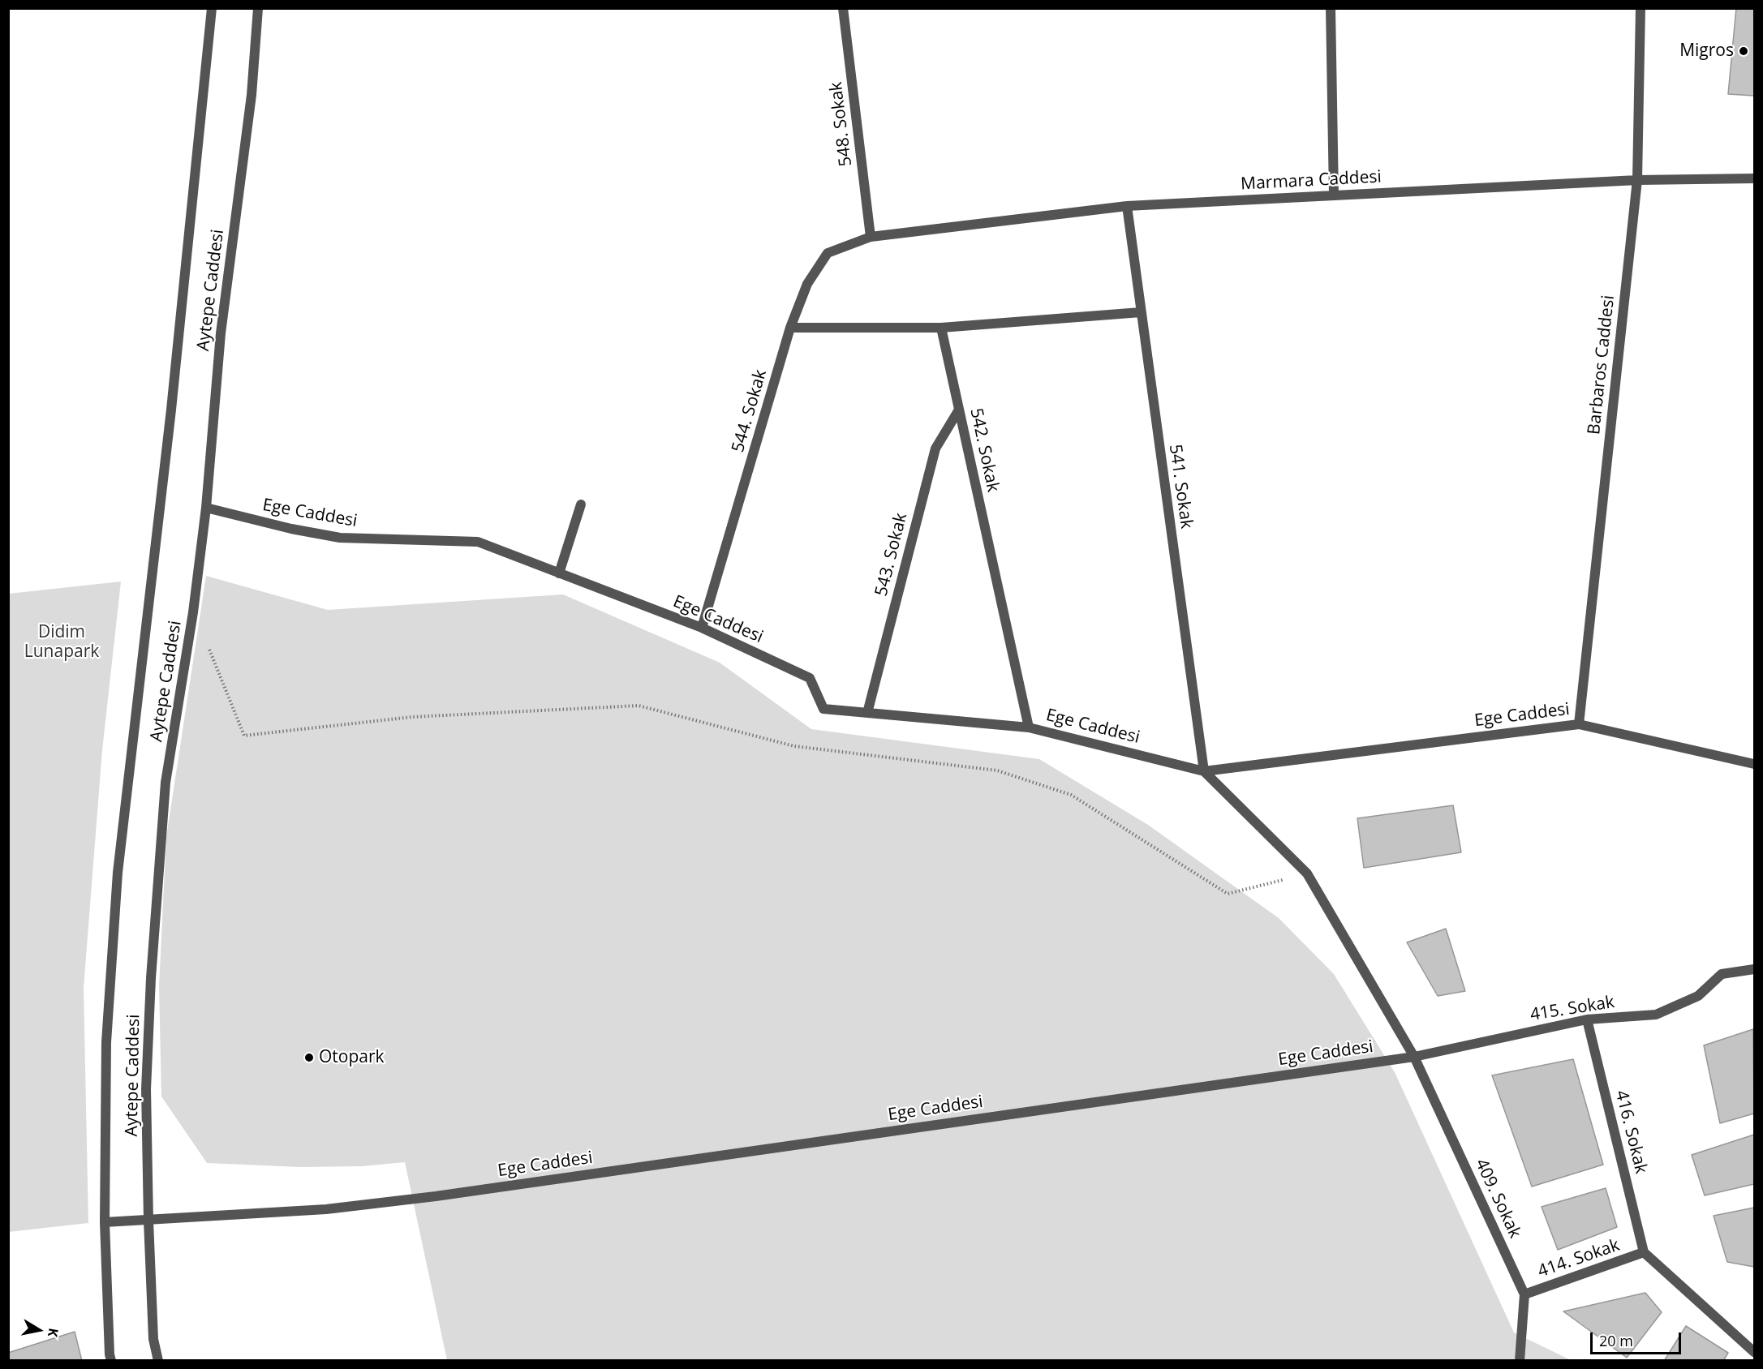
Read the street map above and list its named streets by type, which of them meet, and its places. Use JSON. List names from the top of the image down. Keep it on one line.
{"streets":{"street":["548. Sokak","Marmara Caddesi","Aytepe Caddesi","Barbaros Caddesi","544. Sokak","542. Sokak","541. Sokak","Ege Caddesi","543. Sokak","415. Sokak","416. Sokak","409. Sokak","414. Sokak"]},"crossings":[["548. Sokak","Marmara Caddesi"],["548. Sokak","544. Sokak"],["Marmara Caddesi","Barbaros Caddesi"],["Marmara Caddesi","544. Sokak"],["Marmara Caddesi","541. Sokak"],["Aytepe Caddesi","Ege Caddesi"],["Barbaros Caddesi","Ege Caddesi"],["544. Sokak","Ege Caddesi"],["542. Sokak","Ege Caddesi"],["542. Sokak","543. Sokak"],["541. Sokak","Ege Caddesi"],["Ege Caddesi","543. Sokak"],["Ege Caddesi","415. Sokak"],["Ege Caddesi","409. Sokak"],["415. Sokak","416. Sokak"],["415. Sokak","409. Sokak"],["416. Sokak","414. Sokak"],["409. Sokak","414. Sokak"]],"parks":["Didim Lunapark"],"places":["Migros","Otopark"],"scale_bar":"20 m","north":"right"}
